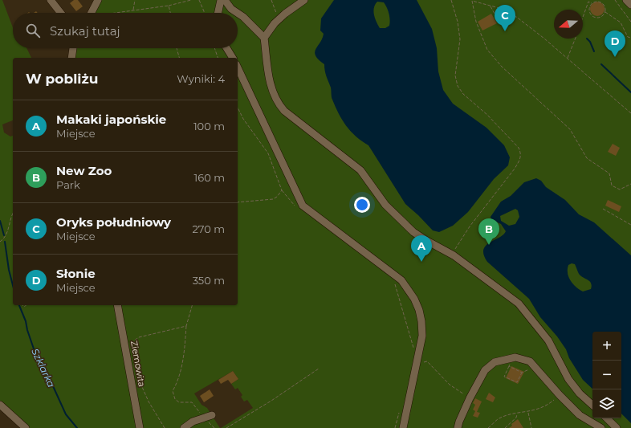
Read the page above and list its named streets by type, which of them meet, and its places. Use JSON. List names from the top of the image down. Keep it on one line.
{"streets":{"street":["Ziemowita"]},"water":["Szklarka"],"north":"left","page":{"pins":["C","D","B","A"],"search":"Szukaj tutaj","heading":["W pobliżu","Wyniki: 4"],"list":[{"mark":"A","name":"Makaki japońskie","note":"Miejsce","value":"100 m"},{"mark":"B","name":"New Zoo","note":"Park","value":"160 m"},{"mark":"C","name":"Oryks południowy","note":"Miejsce","value":"270 m"},{"mark":"D","name":"Słonie","note":"Miejsce","value":"350 m"}],"map_buttons":["+","−"]}}
